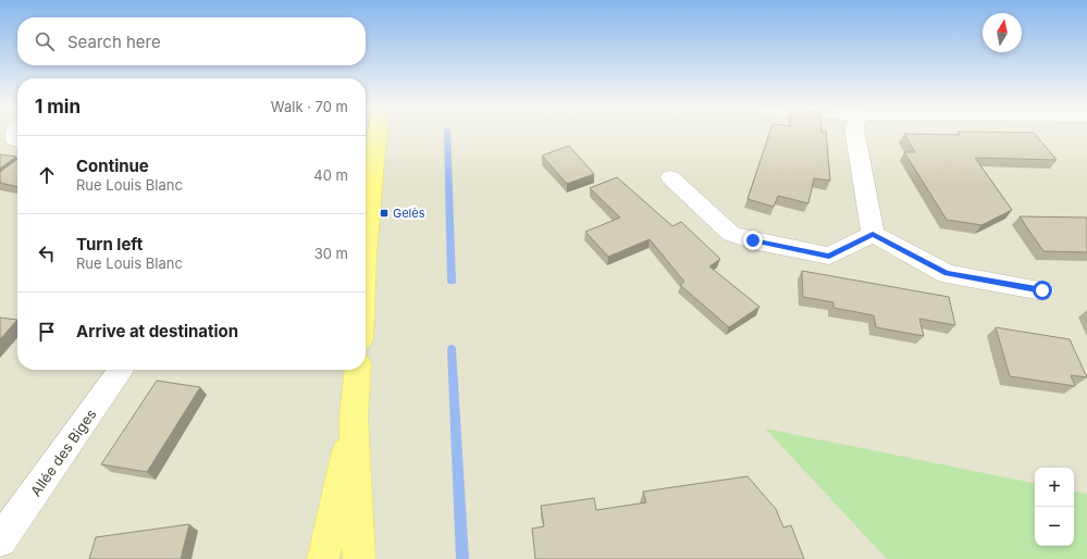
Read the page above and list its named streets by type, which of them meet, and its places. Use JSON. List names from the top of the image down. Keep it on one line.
{"streets":{"street":["Allée des Biges"]},"places":{"transit":["Gelès"]},"north":"top","page":{"search":"Search here","heading":["1 min","Walk · 70 m"],"list":[["Continue","Rue Louis Blanc","40 m"],["Turn left","Rue Louis Blanc","30 m"],"Arrive at destination"],"map_buttons":["+","−"]}}
